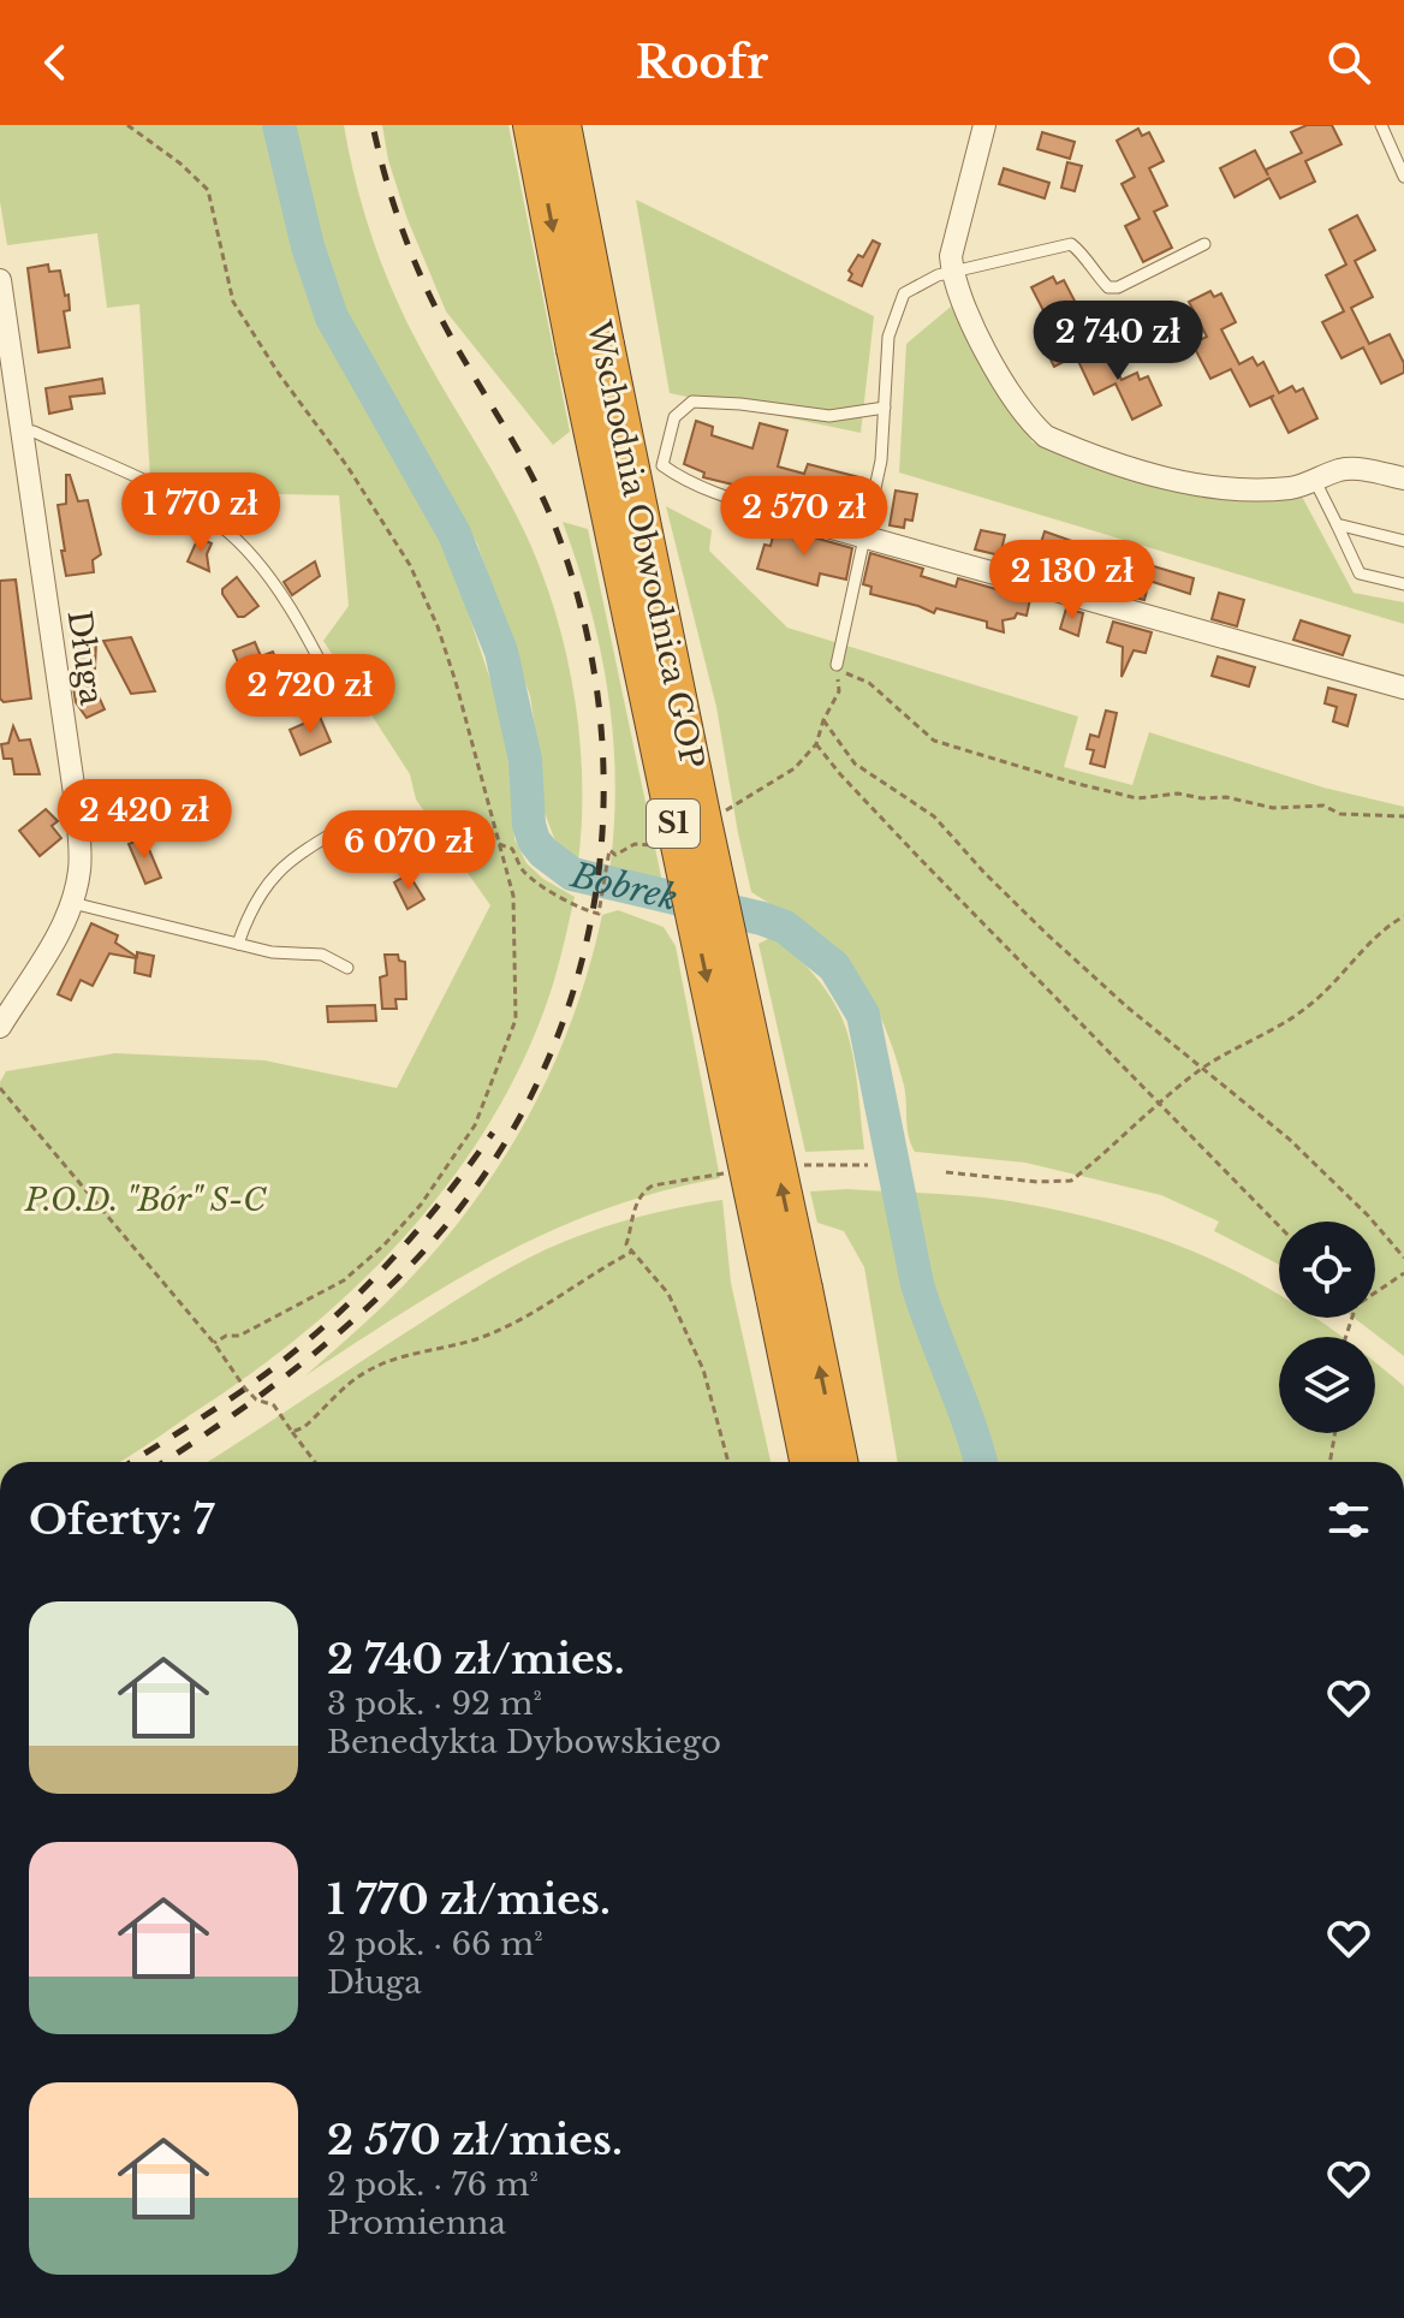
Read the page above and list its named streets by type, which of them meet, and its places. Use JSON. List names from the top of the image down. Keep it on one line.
{"streets":{"highway":["Wschodnia Obwodnica GOP","S1"],"street":["Długa"]},"water":["Bobrek"],"parks":["P.O.D. \"Bór\" S-C"],"page":{"header":"Roofr","price":["2 740 zł","1 770 zł","2 570 zł","2 130 zł","2 720 zł","2 420 zł","6 070 zł"],"heading":"Oferty: 7","list":[{"name":"2 740 zł/mies.","note":"3 pok. · 92 m² · Benedykta Dybowskiego"},{"name":"1 770 zł/mies.","note":"2 pok. · 66 m² · Długa"},{"name":"2 570 zł/mies.","note":"2 pok. · 76 m² · Promienna"}]}}
